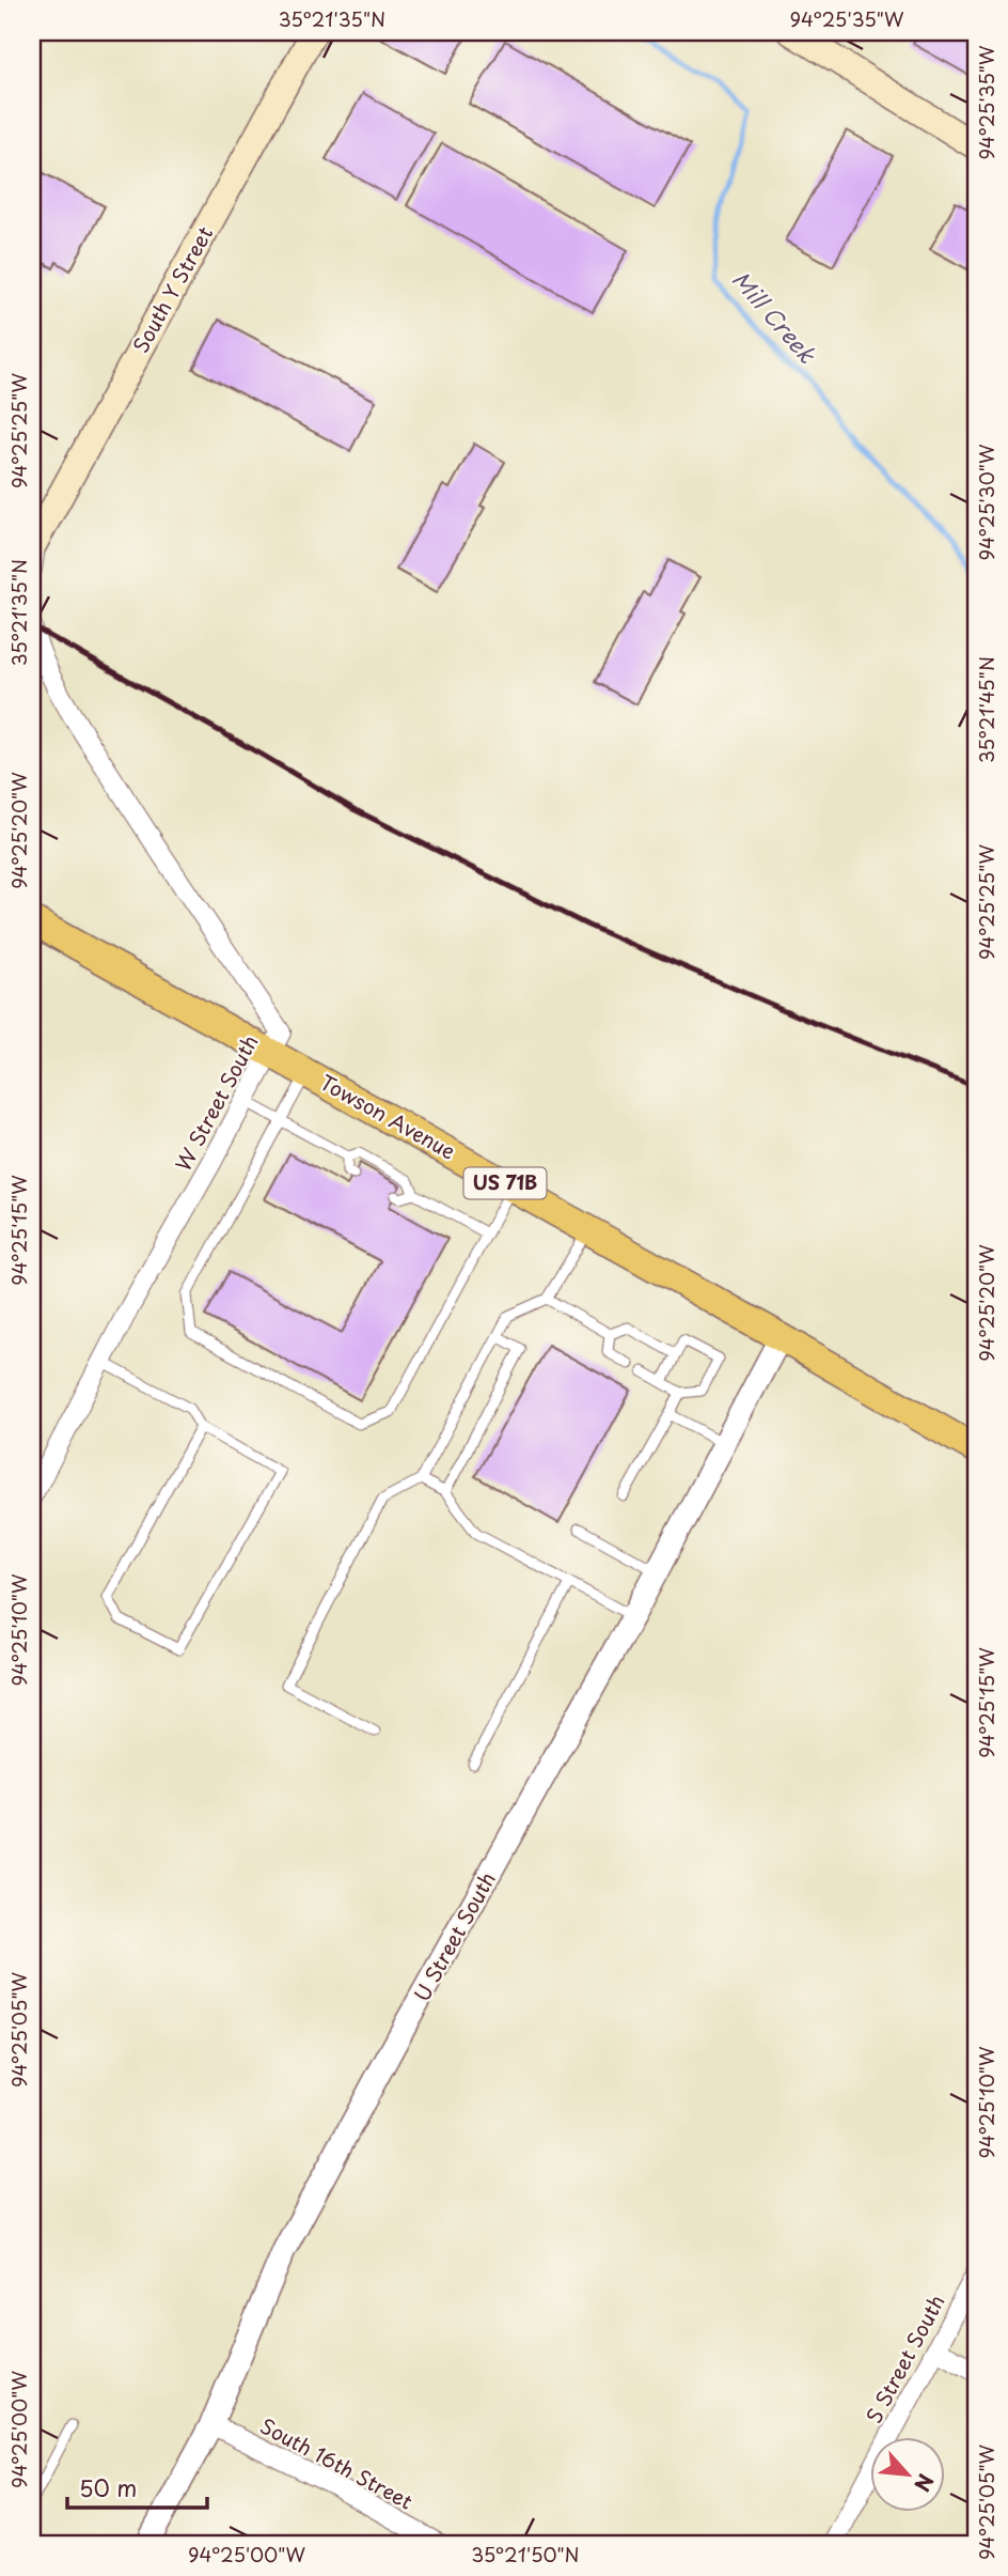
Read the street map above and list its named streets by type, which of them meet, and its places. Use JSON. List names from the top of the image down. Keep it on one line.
{"streets":{"main road":["South Y Street","Towson Avenue","US 71B"],"street":["W Street South","U Street South","S Street South","South 16th Street"]},"crossings":[["W Street South","Towson Avenue"],["Towson Avenue","U Street South"],["U Street South","South 16th Street"]],"water":["Mill Creek"],"scale_bar":"50 m","north":"bottom right","coordinates":["35°21'35\"N","94°25'35\"W","94°25'25\"W","94°25'30\"W","35°21'45\"N","94°25'20\"W","94°25'15\"W","94°25'10\"W","94°25'05\"W","94°25'00\"W","35°21'50\"N"]}
